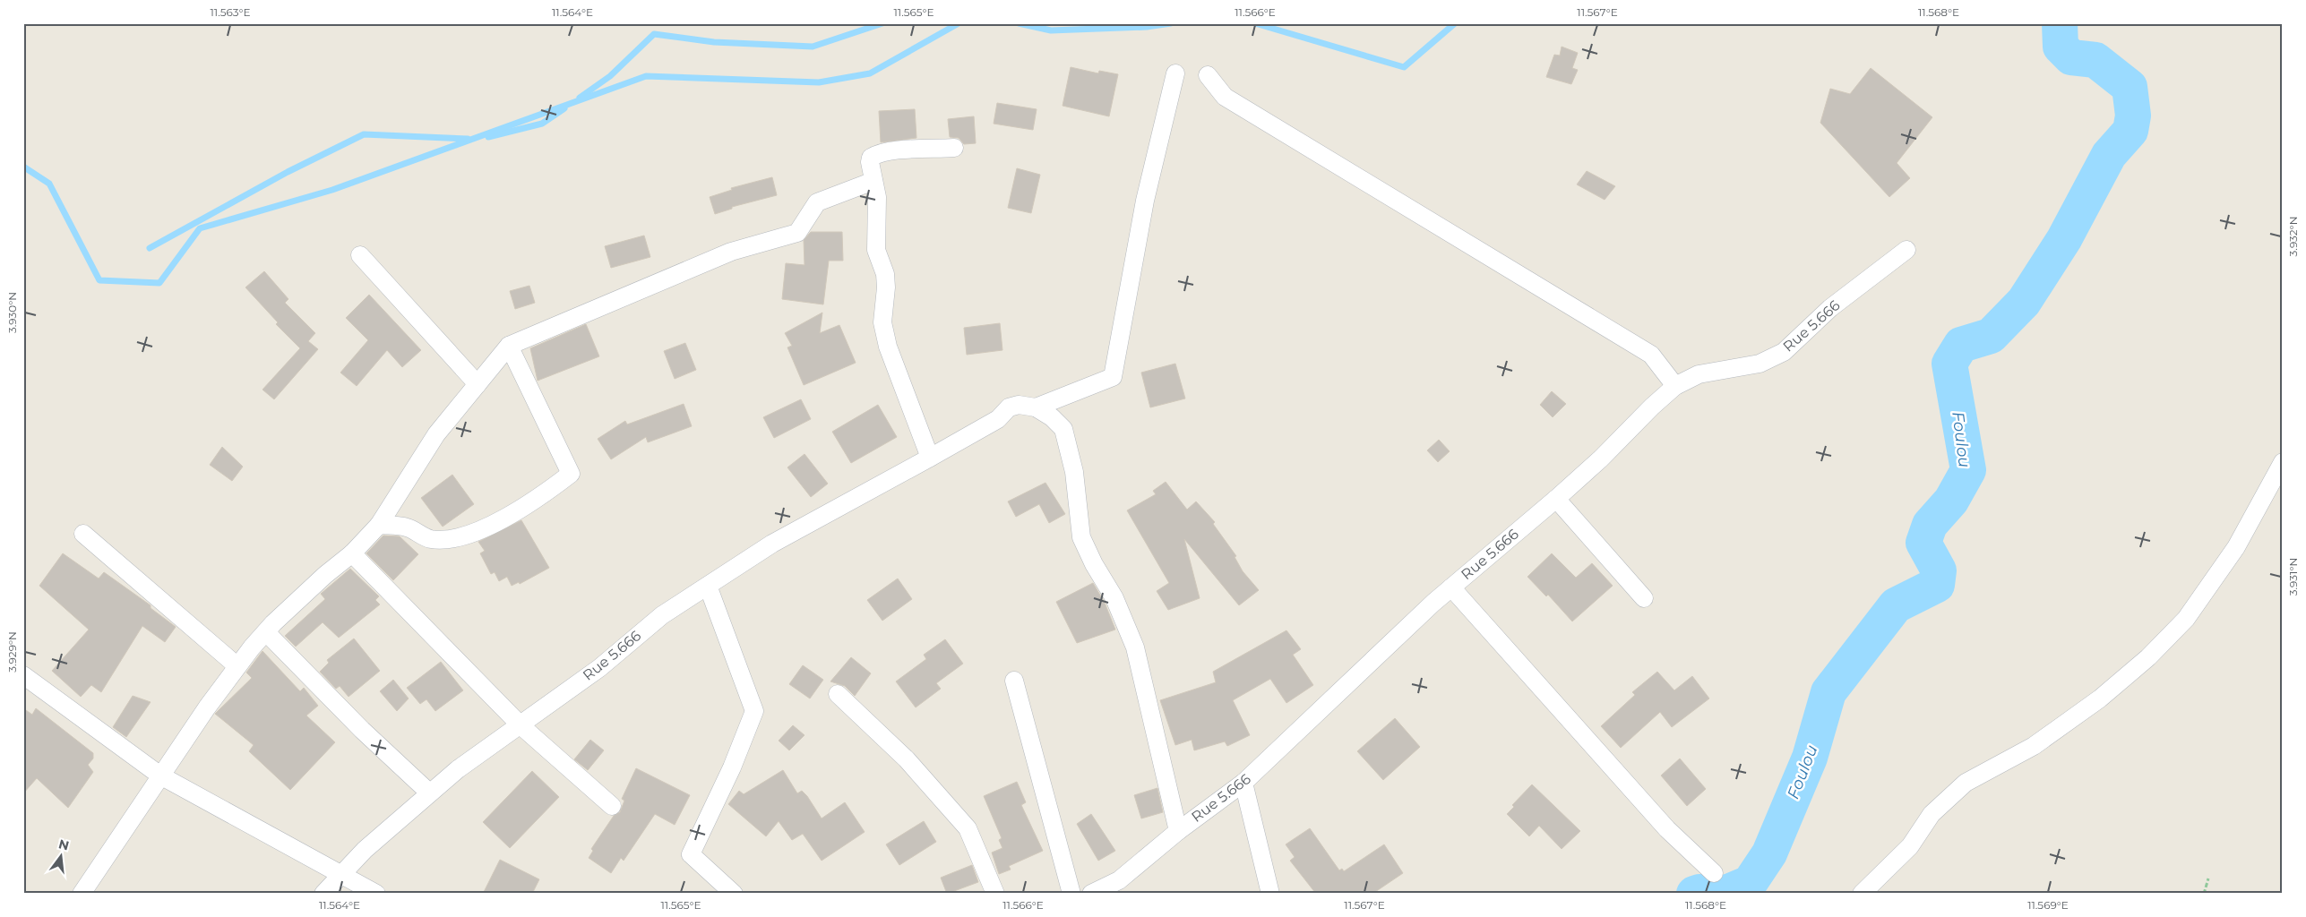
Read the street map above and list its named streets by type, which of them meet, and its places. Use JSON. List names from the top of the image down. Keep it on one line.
{"streets":{"street":["Rue 5.666"]},"water":["Foulou"],"north":"top","coordinates":["11.563°E","11.564°E","11.565°E","11.566°E","11.567°E","11.568°E","3.932°N","3.930°N","3.931°N","3.929°N","11.569°E"]}
